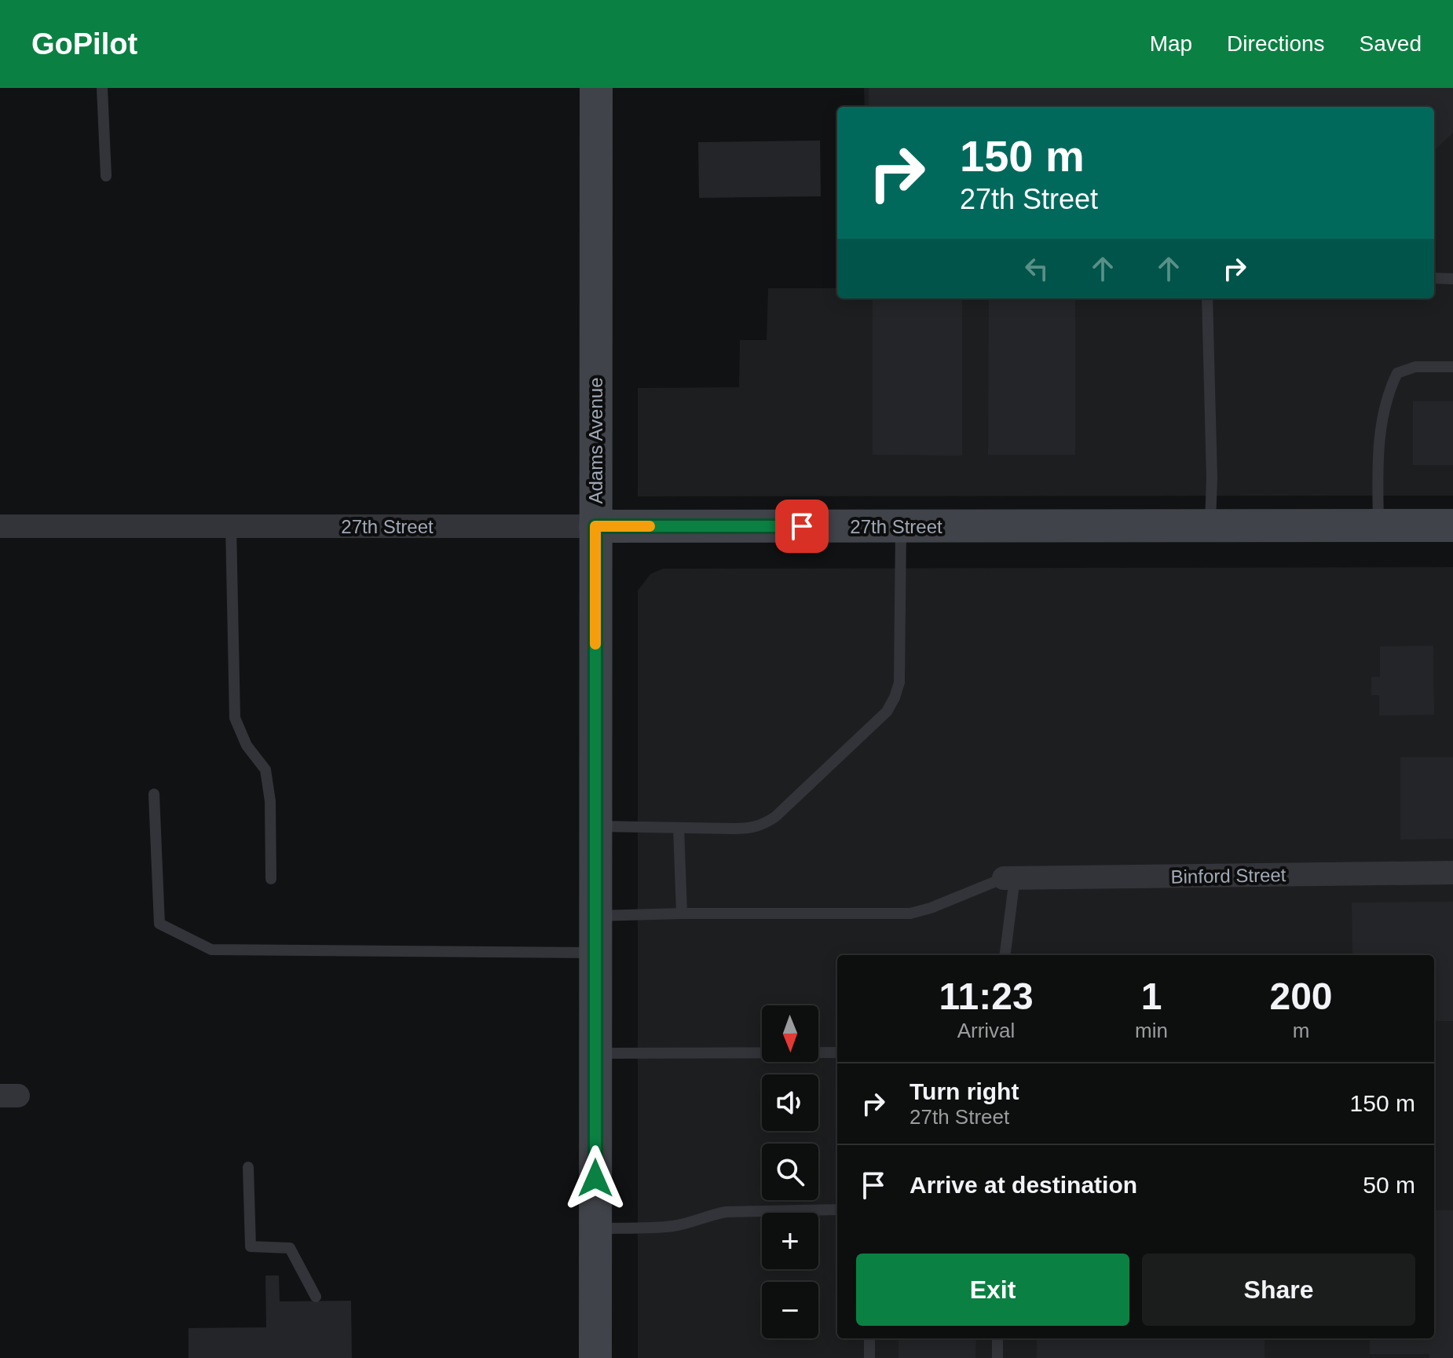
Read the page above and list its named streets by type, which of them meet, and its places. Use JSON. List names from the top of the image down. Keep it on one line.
{"streets":{"street":["Adams Avenue","27th Street","Binford Street"]},"crossings":[["Adams Avenue","27th Street"]],"north":"bottom","page":{"header":"GoPilot","nav":["Map","Directions","Saved"],"turn":["150 m","27th Street"],"eta":["11:23","Arrival","1","min","200","m"],"map_buttons":["+","−"],"list":[{"name":"Turn right","note":"27th Street","value":"150 m"},{"name":"Arrive at destination","value":"50 m"}],"buttons":["Exit","Share"]}}
